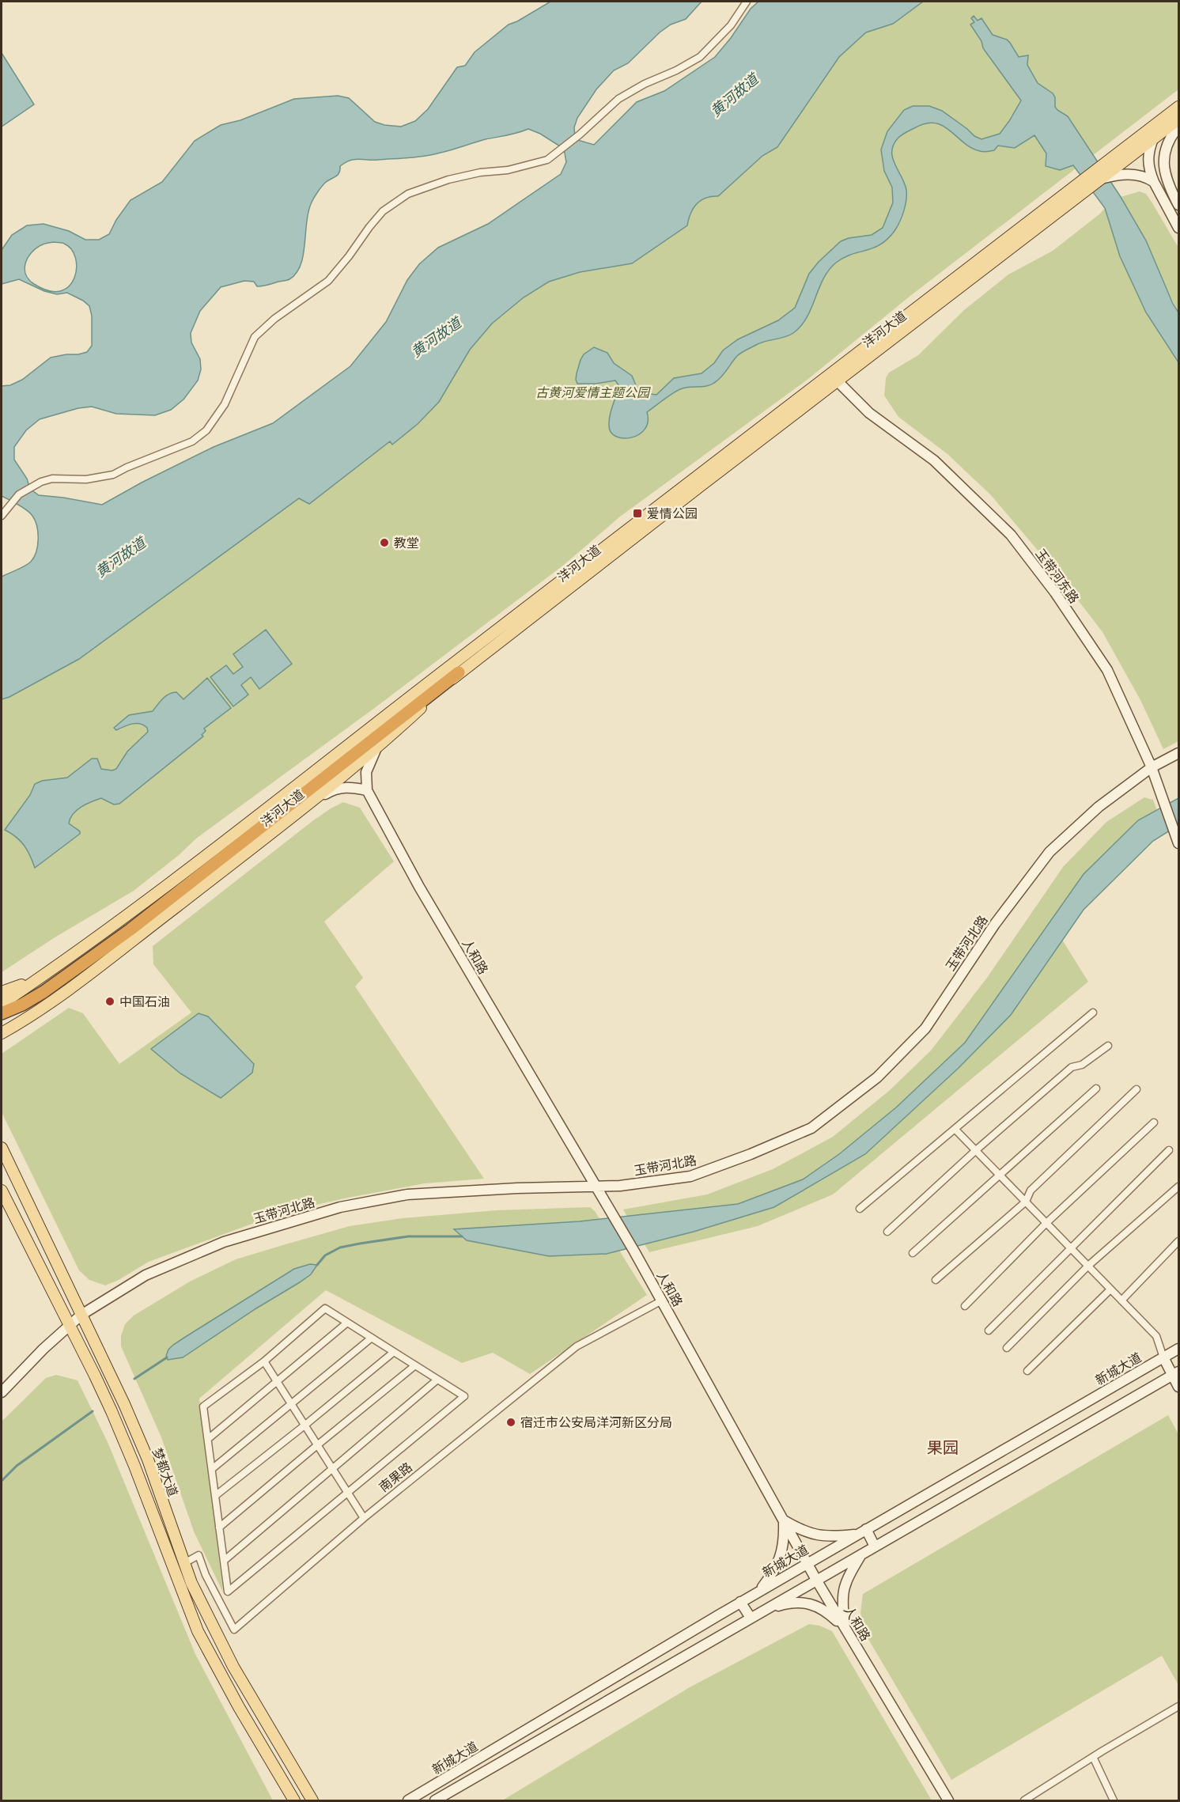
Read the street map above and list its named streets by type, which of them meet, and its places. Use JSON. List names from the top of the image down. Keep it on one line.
{"streets":{"main road":["洋河大道","梦都大道"],"street":["玉带河东路","玉带河北路","人和路","新城大道","南果路"]},"crossings":[["洋河大道","玉带河东路"],["玉带河东路","玉带河北路"],["玉带河北路","人和路"],["玉带河北路","梦都大道"],["人和路","新城大道"],["人和路","南果路"],["梦都大道","南果路"]],"districts":["果园"],"water":["黄河故道"],"parks":["古黄河爱情主题公园"],"places":{"transit":["爱情公园"],"other":["教堂","中国石油","宿迁市公安局洋河新区分局"]}}
